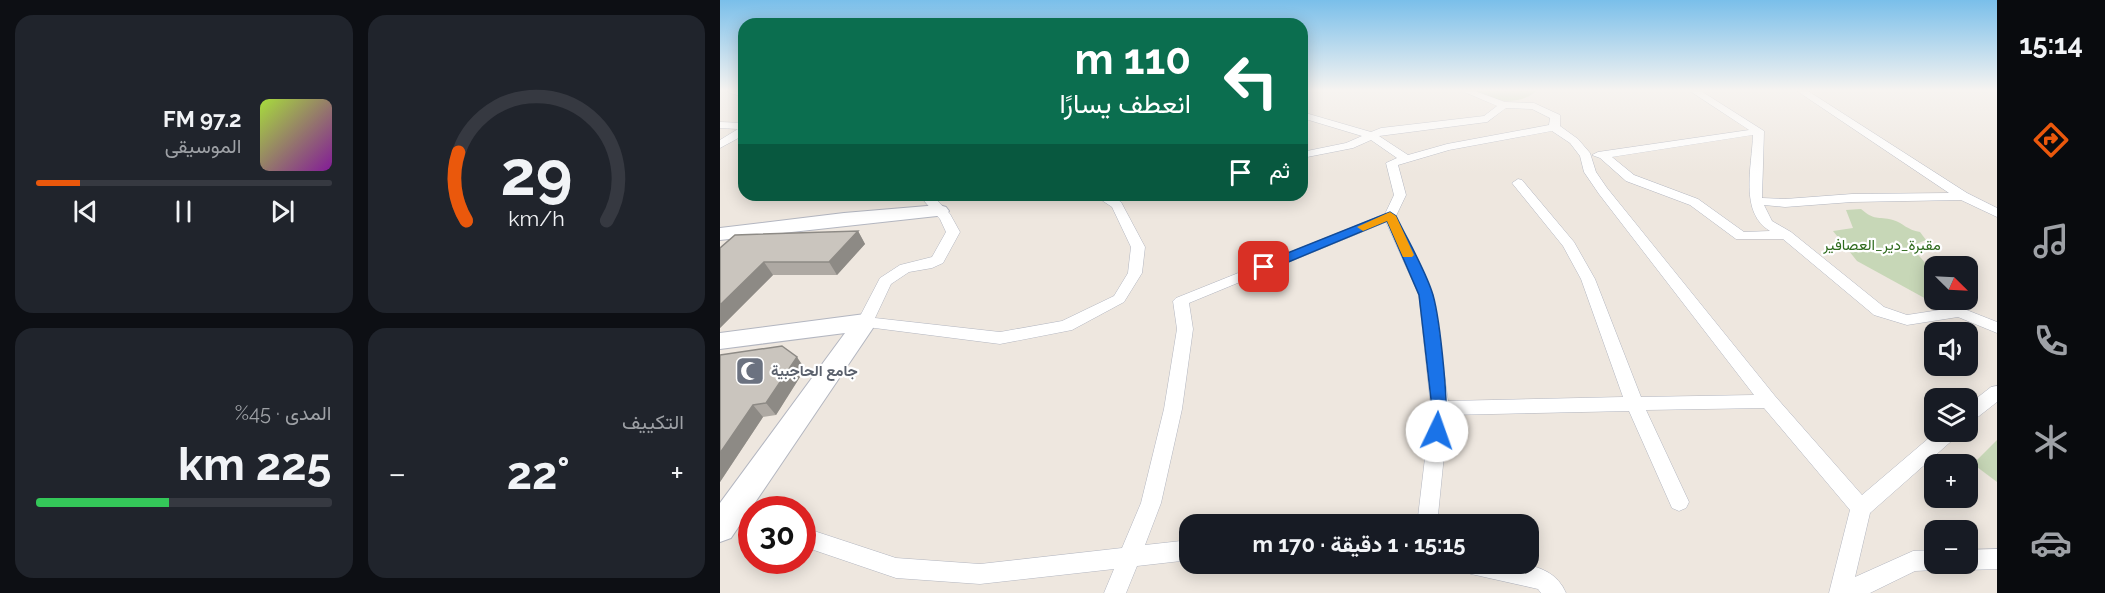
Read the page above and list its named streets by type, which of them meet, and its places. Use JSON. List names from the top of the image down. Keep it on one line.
{"parks":["مقبرة_دير_العصافير"],"places":{"mosque":["جامع الحاجبية"]},"north":"bottom right","page":{"tabs":"15:14","turn":["110 m","انعطف يسارًا"],"song":["97.2 FM","الموسيقى"],"then":"ثم","map_buttons":["+","−"],"tile":["التكييف",["المدى · 45%","225 km"]],"heat":["−","22°","+"],"limit":"30","trip":"15:15 · 1 دقيقة · 170 m","gauge":["29","km/h"]}}
